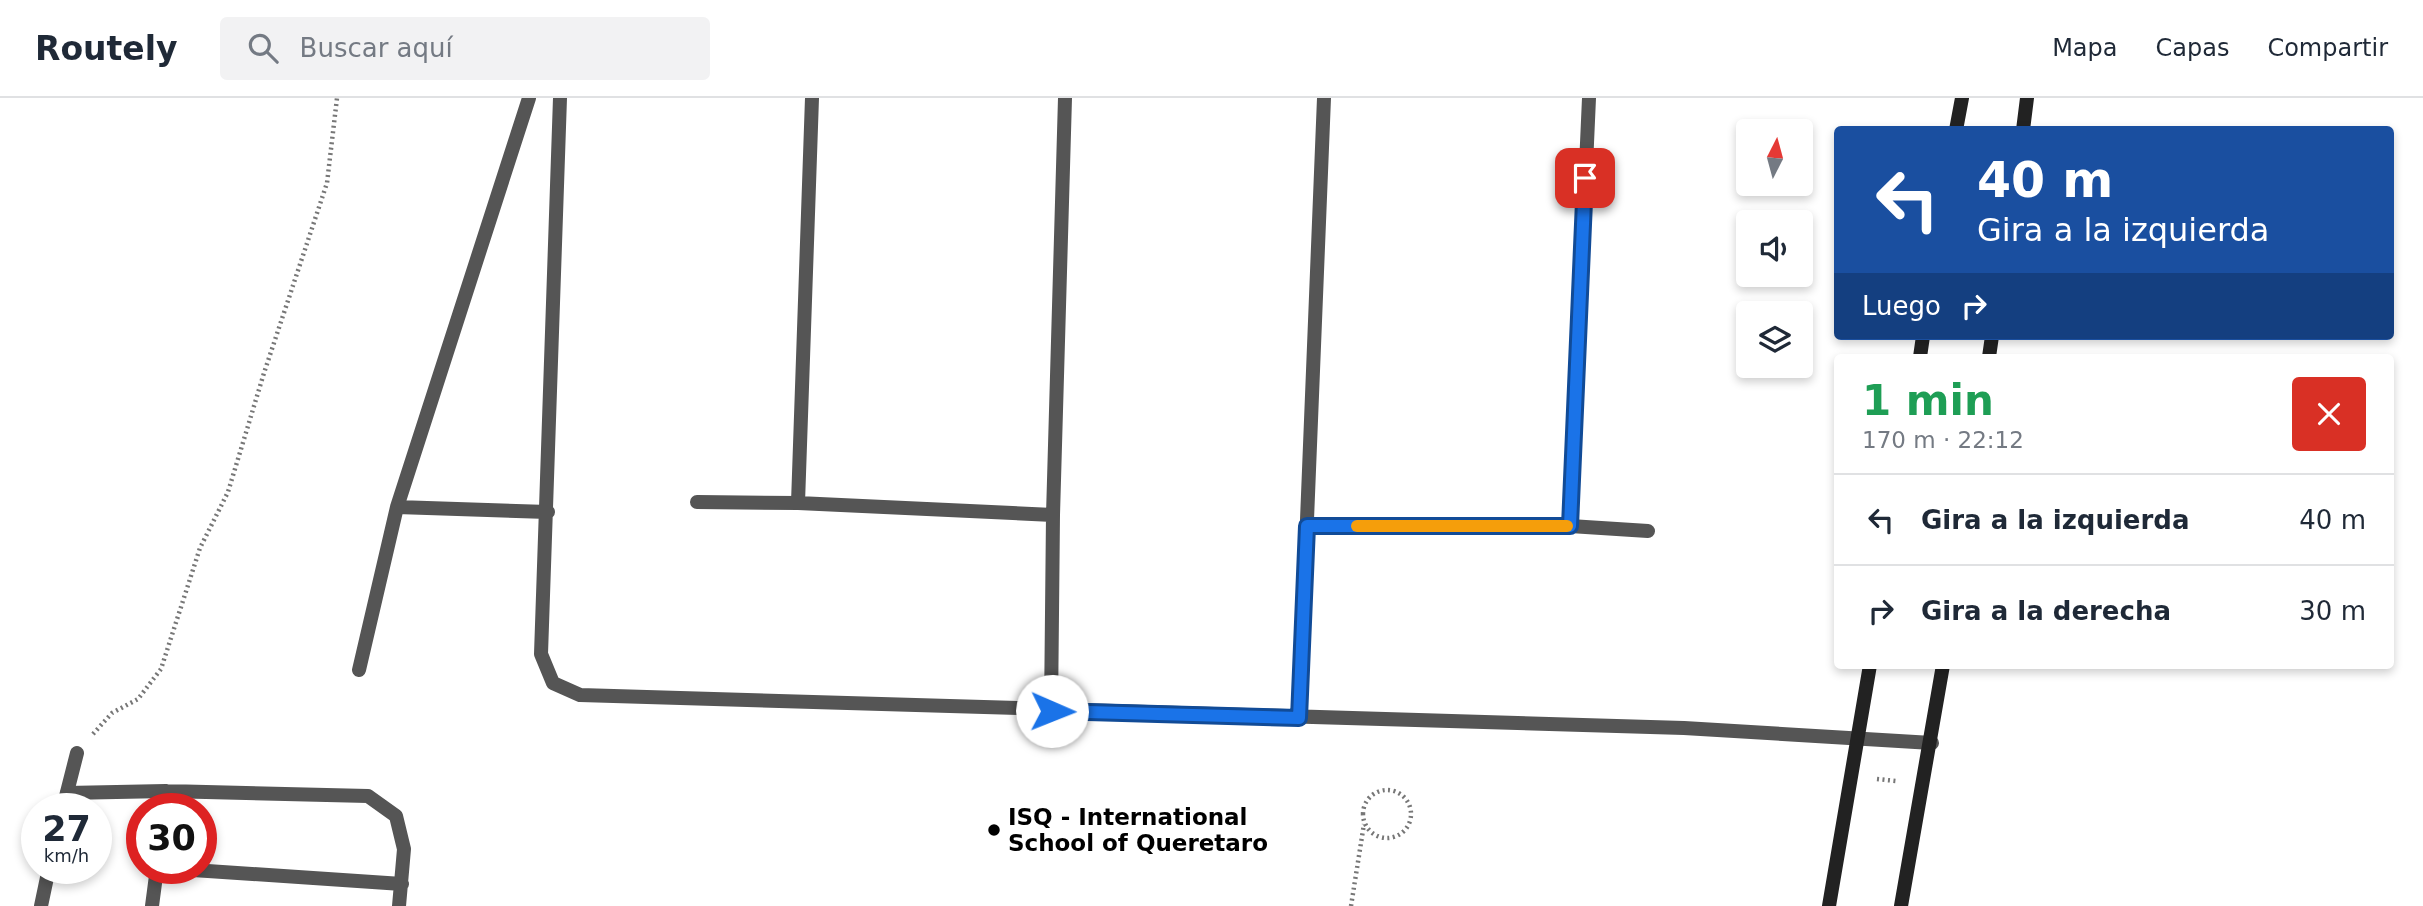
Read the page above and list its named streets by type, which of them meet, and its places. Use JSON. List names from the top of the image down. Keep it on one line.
{"places":["ISQ - International School of Queretaro"],"north":"top","page":{"header":"Routely","search":"Buscar aquí","nav":["Mapa","Capas","Compartir"],"turn":["40 m","Gira a la izquierda"],"then":"Luego","heading":["1 min","170 m · 22:12"],"list":[{"name":"Gira a la izquierda","value":"40 m"},{"name":"Gira a la derecha","value":"30 m"}],"speed":"27 km/h","limit":"30"}}
